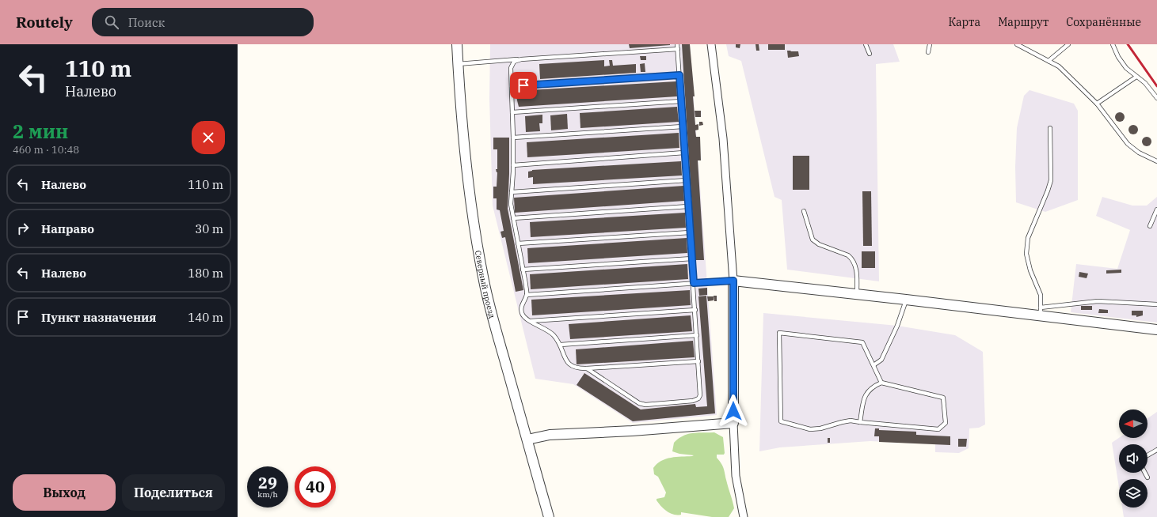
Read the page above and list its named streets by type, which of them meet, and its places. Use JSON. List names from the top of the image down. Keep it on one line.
{"streets":{"street":["Северный проезд"]},"north":"left","page":{"header":"Routely","search":"Поиск","nav":["Карта","Маршрут","Сохранённые"],"turn":["110 m","Налево"],"heading":["2 мин","460 m · 10:48"],"list":[{"name":"Налево","value":"110 m"},{"name":"Направо","value":"30 m"},{"name":"Налево","value":"180 m"},{"name":"Пункт назначения","value":"140 m"}],"speed":"29 km/h","limit":"40","buttons":["Выход","Поделиться"]}}
